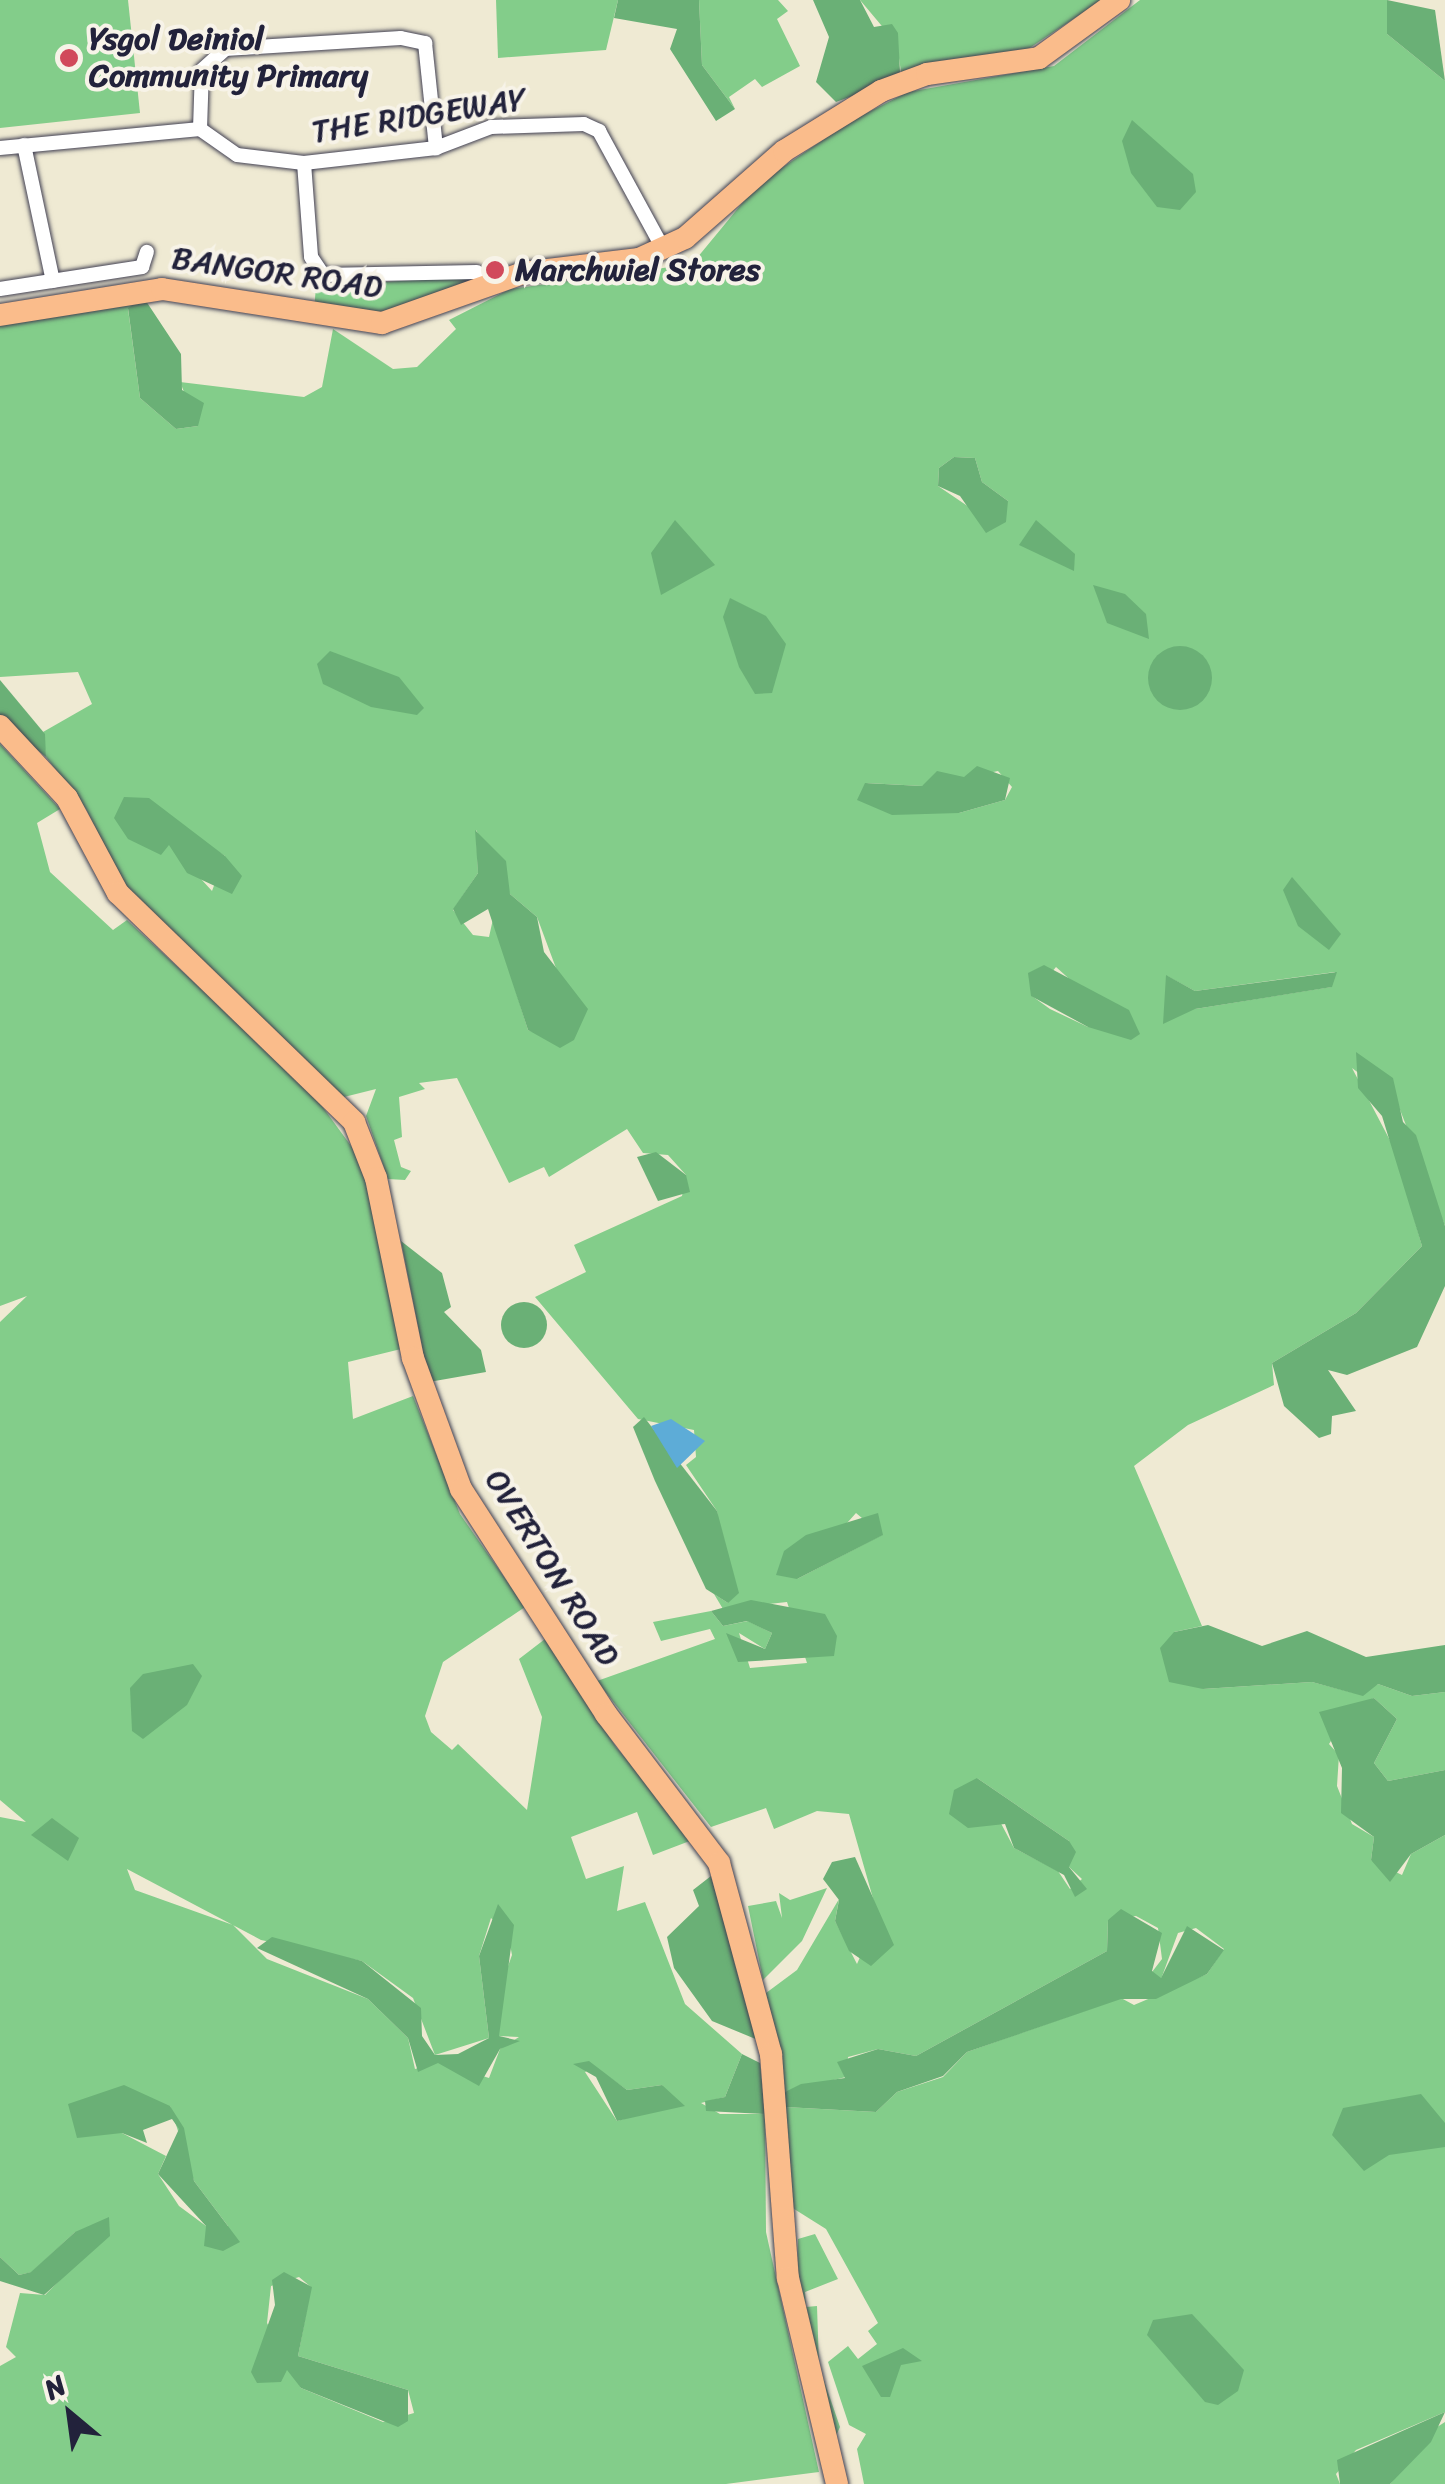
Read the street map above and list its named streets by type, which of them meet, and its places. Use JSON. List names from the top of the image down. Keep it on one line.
{"streets":{"main road":["BANGOR ROAD","OVERTON ROAD"],"street":["THE RIDGEWAY"]},"crossings":[["THE RIDGEWAY","BANGOR ROAD"]],"places":["Ysgol Deiniol Community Primary","Marchwiel Stores"],"north":"top left"}
